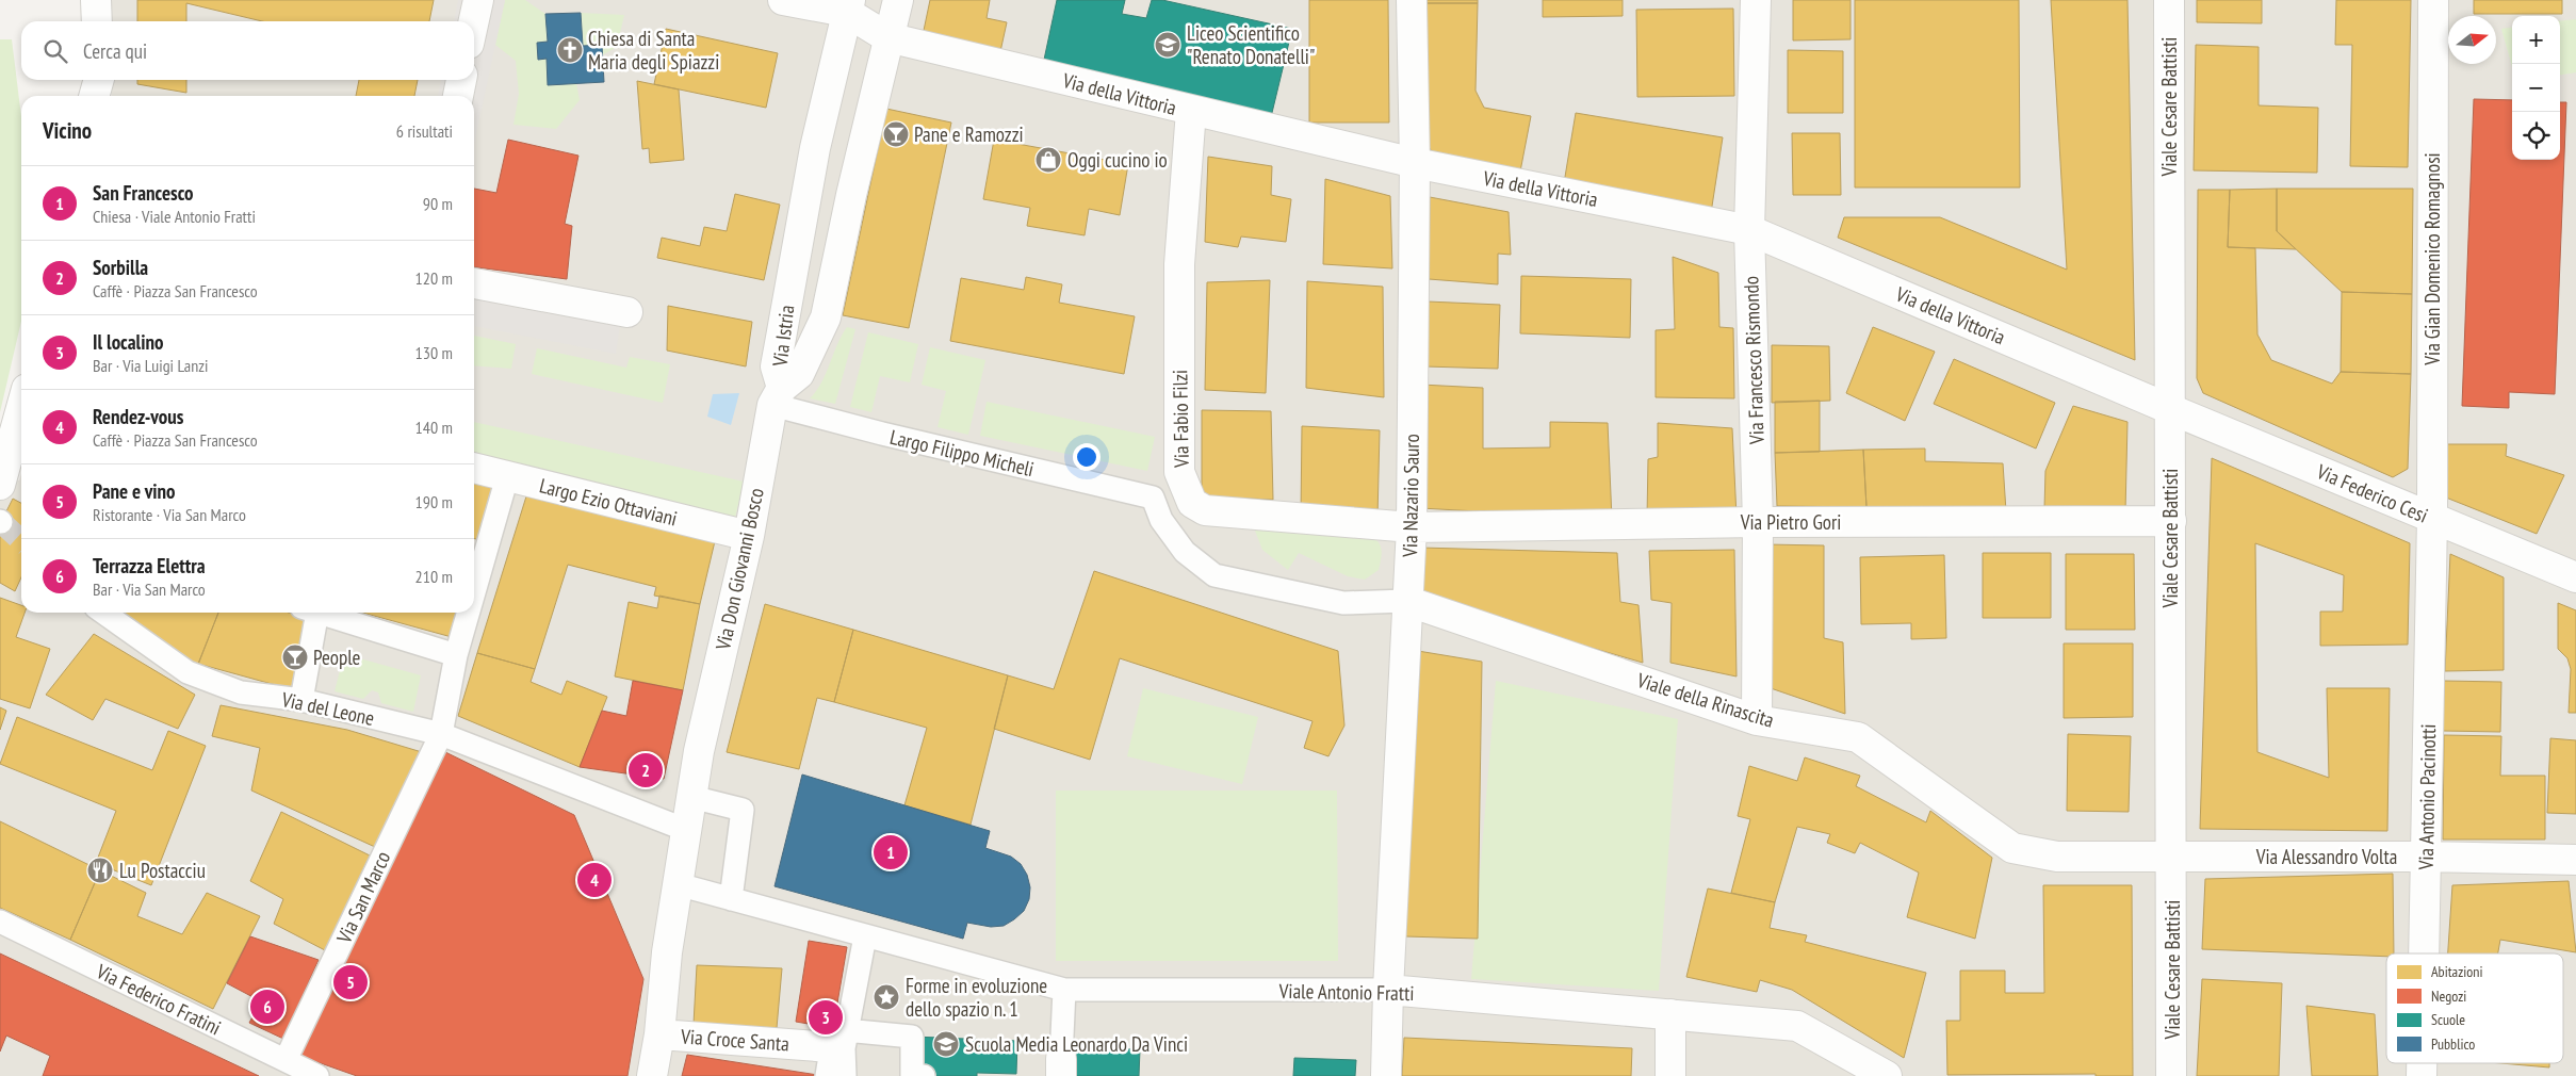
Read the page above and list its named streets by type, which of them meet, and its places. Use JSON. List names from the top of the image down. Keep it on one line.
{"streets":{"street":["Via della Vittoria","Viale Cesare Battisti","Via Gian Domenico Romagnosi","Via Istria","Via Francesco Rismondo","Via Fabio Filzi","Largo Filippo Micheli","Via Federico Cesi","Via Nazario Sauro","Largo Ezio Ottaviani","Via Pietro Gori","Via Don Giovanni Bosco","Viale della Rinascita","Via del Leone","Via Antonio Pacinotti","Via Alessandro Volta","Via San Marco","Viale Antonio Fratti","Via Federico Fratini","Via Croce Santa"]},"crossings":[["Via della Vittoria","Viale Cesare Battisti"],["Via della Vittoria","Via Istria"],["Via della Vittoria","Via Francesco Rismondo"],["Via della Vittoria","Via Fabio Filzi"],["Via della Vittoria","Via Federico Cesi"],["Via della Vittoria","Via Nazario Sauro"],["Viale Cesare Battisti","Via Federico Cesi"],["Viale Cesare Battisti","Via Pietro Gori"],["Viale Cesare Battisti","Viale della Rinascita"],["Viale Cesare Battisti","Via Alessandro Volta"],["Via Gian Domenico Romagnosi","Via Federico Cesi"],["Via Gian Domenico Romagnosi","Via Antonio Pacinotti"],["Via Istria","Largo Filippo Micheli"],["Via Istria","Via Don Giovanni Bosco"],["Via Francesco Rismondo","Via Pietro Gori"],["Via Francesco Rismondo","Viale della Rinascita"],["Via Fabio Filzi","Largo Filippo Micheli"],["Largo Filippo Micheli","Via Don Giovanni Bosco"],["Via Federico Cesi","Via Antonio Pacinotti"],["Via Nazario Sauro","Via Pietro Gori"],["Via Nazario Sauro","Viale della Rinascita"],["Via Nazario Sauro","Viale Antonio Fratti"],["Largo Ezio Ottaviani","Via Don Giovanni Bosco"],["Largo Ezio Ottaviani","Via San Marco"],["Via Don Giovanni Bosco","Via del Leone"],["Via Don Giovanni Bosco","Viale Antonio Fratti"],["Via Don Giovanni Bosco","Via Croce Santa"],["Viale della Rinascita","Via Alessandro Volta"],["Via del Leone","Via San Marco"],["Via Antonio Pacinotti","Via Alessandro Volta"],["Via San Marco","Via Federico Fratini"]],"places":{"school or university":["Liceo Scientifico \"Renato Donatelli\"","Scuola Media Leonardo Da Vinci"],"church":["Chiesa di Santa Maria degli Spiazzi"],"bar":["Pane e Ramozzi","People"],"shop":["Oggi cucino io"],"restaurant":["Lu Postacciu"],"place":["Forme in evoluzione dello spazio n. 1"]},"legend":["Abitazioni","Negozi","Scuole","Pubblico"],"north":"right","page":{"map_buttons":["+","−"],"search":"Cerca qui","heading":["Vicino","6 risultati"],"list":[{"mark":"1","name":"San Francesco","note":"Chiesa · Viale Antonio Fratti","value":"90 m"},{"mark":"2","name":"Sorbilla","note":"Caffè · Piazza San Francesco","value":"120 m"},{"mark":"3","name":"Il localino","note":"Bar · Via Luigi Lanzi","value":"130 m"},{"mark":"4","name":"Rendez-vous","note":"Caffè · Piazza San Francesco","value":"140 m"},{"mark":"5","name":"Pane e vino","note":"Ristorante · Via San Marco","value":"190 m"},{"mark":"6","name":"Terrazza Elettra","note":"Bar · Via San Marco","value":"210 m"}],"pins":["2","1","4","5","6","3"]}}
